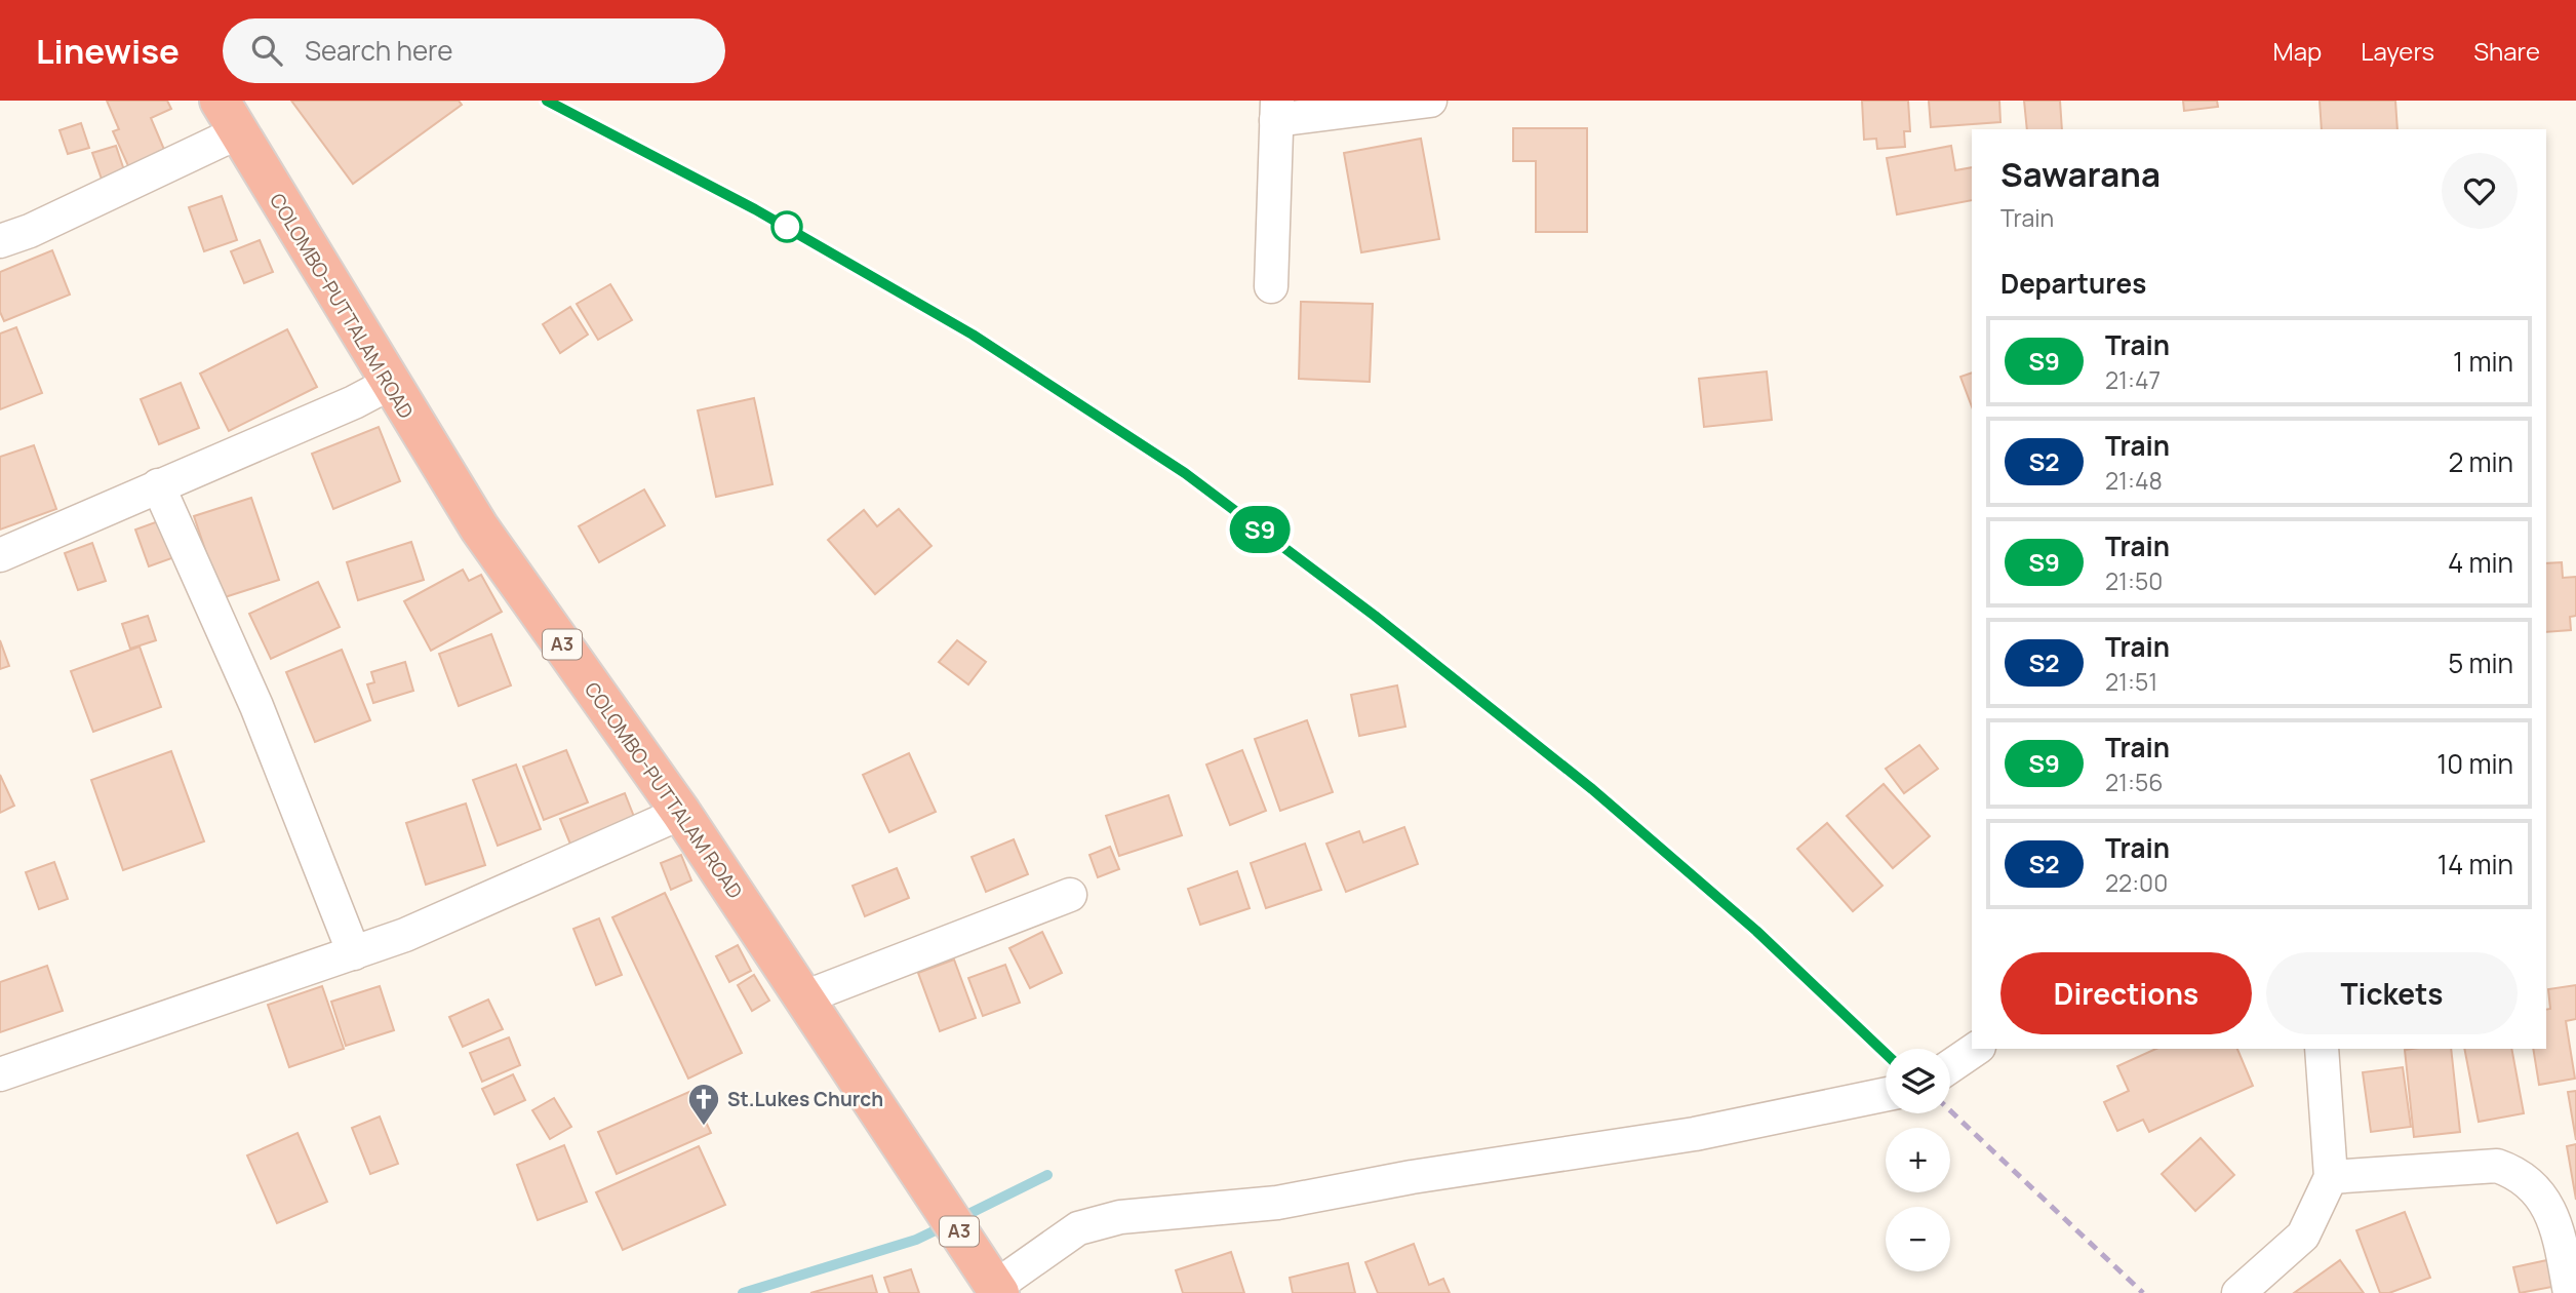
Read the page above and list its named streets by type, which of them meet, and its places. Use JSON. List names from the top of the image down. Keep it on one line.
{"streets":{"highway":["COLOMBO-PUTTALAM ROAD","A3"]},"places":{"church":["St.Lukes Church"]},"page":{"header":"Linewise","search":"Search here","nav":["Map","Layers","Share"],"on_map":"S9","heading":[["Sawarana","Train"],"Departures"],"list":[{"mark":"S9","name":"Train","note":"21:47","value":"1 min"},{"mark":"S2","name":"Train","note":"21:48","value":"2 min"},{"mark":"S9","name":"Train","note":"21:50","value":"4 min"},{"mark":"S2","name":"Train","note":"21:51","value":"5 min"},{"mark":"S9","name":"Train","note":"21:56","value":"10 min"},{"mark":"S2","name":"Train","note":"22:00","value":"14 min"}],"buttons":["Directions","Tickets"],"map_buttons":["+","−"]}}
